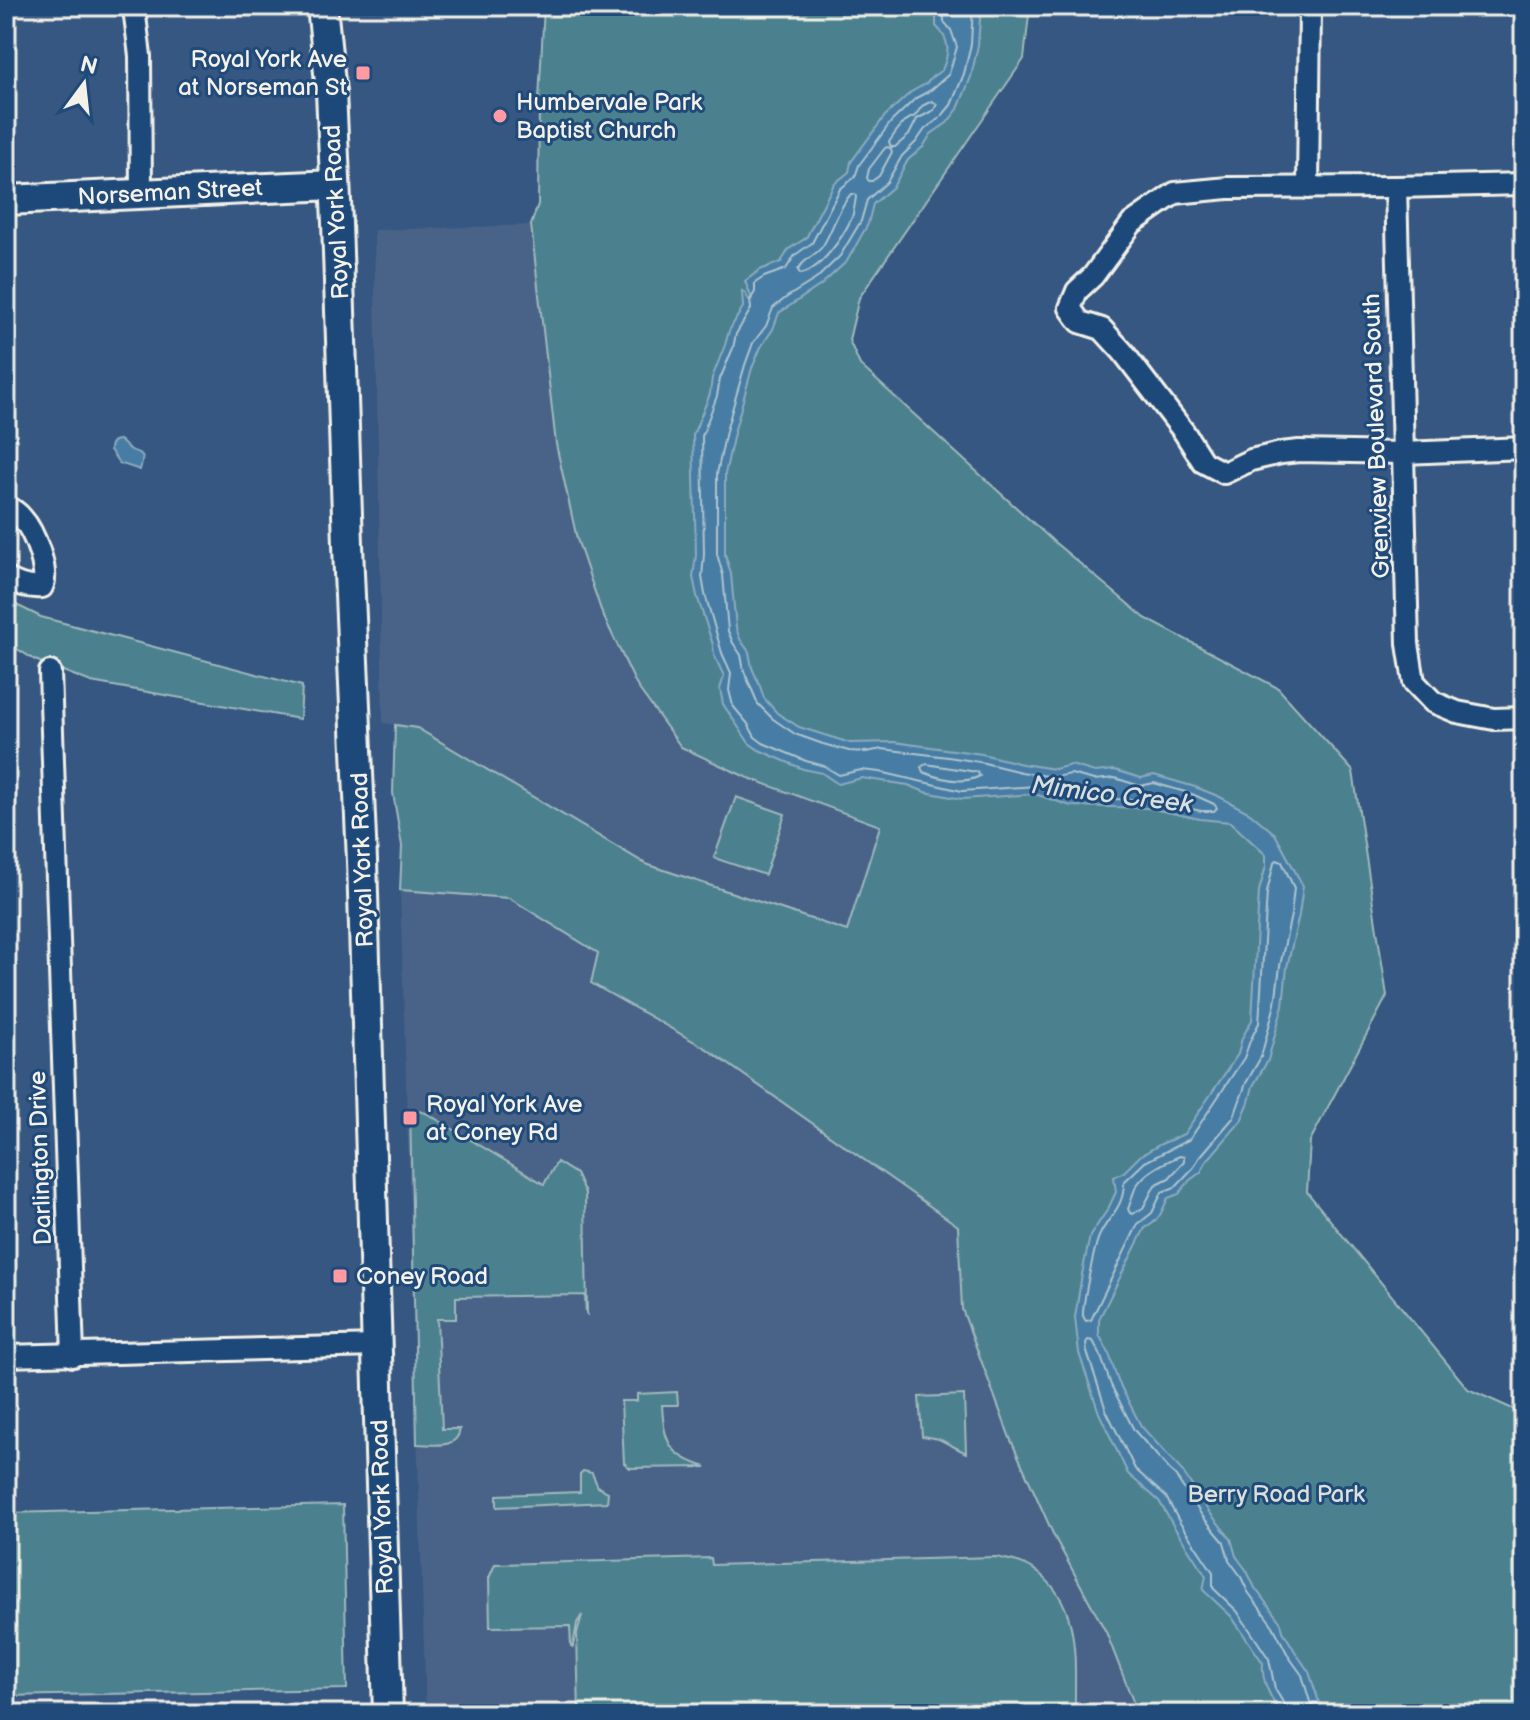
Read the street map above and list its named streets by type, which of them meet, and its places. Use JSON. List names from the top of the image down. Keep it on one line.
{"streets":{"main road":["Norseman Street","Royal York Road"],"street":["Grenview Boulevard South","Darlington Drive"]},"crossings":[["Norseman Street","Royal York Road"]],"water":["Mimico Creek"],"parks":["Berry Road Park"],"places":{"transit":["Royal York Ave at Norseman St","Royal York Ave at Coney Rd","Coney Road"],"other":["Humbervale Park Baptist Church"]},"north":"top"}
